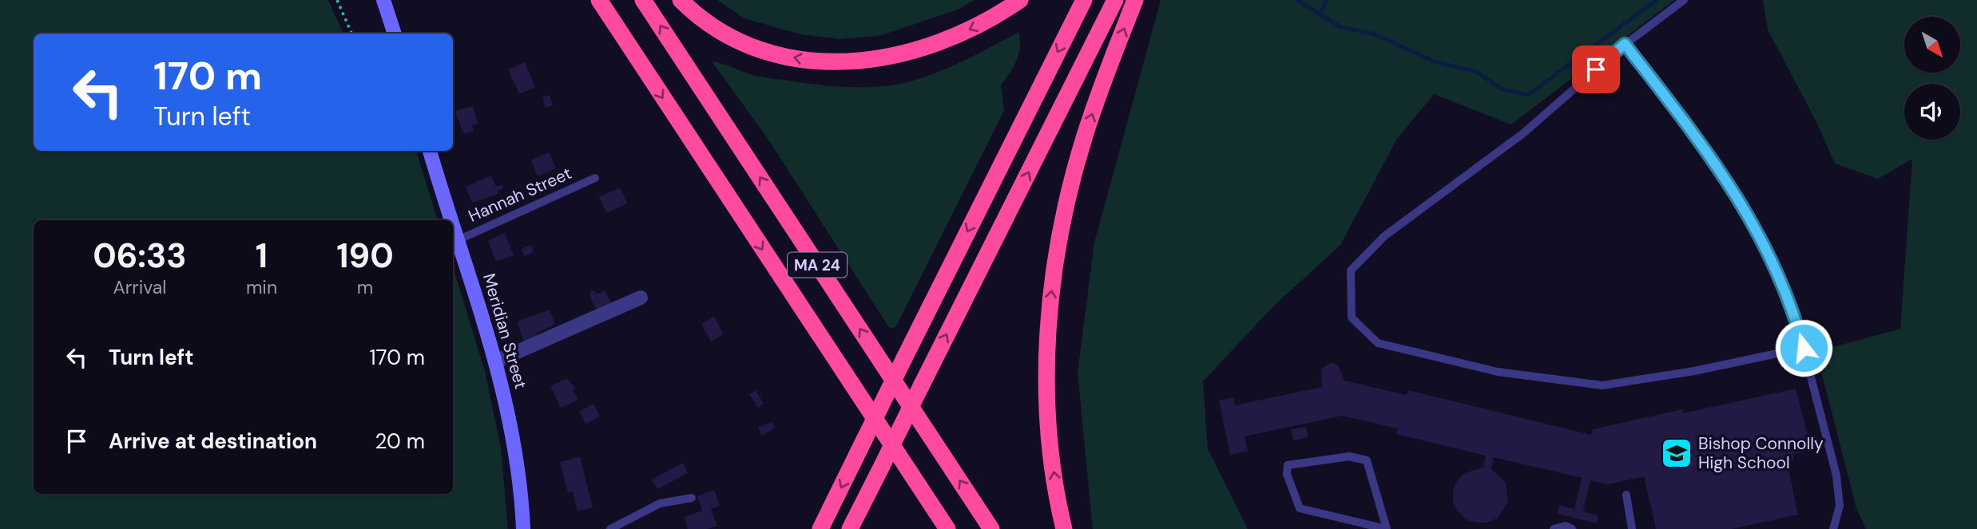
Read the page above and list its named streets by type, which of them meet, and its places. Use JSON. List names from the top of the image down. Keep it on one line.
{"streets":{"highway":["MA 24"],"street":["Meridian Street"],"lane":["Hannah Street"]},"crossings":[["Hannah Street","Meridian Street"]],"places":{"school or university":["Bishop Connolly High School"]},"north":"bottom right","page":{"turn":["170 m","Turn left"],"eta":["06:33","Arrival","1","min","190","m"],"list":[{"name":"Turn left","value":"170 m"},{"name":"Arrive at destination","value":"20 m"}]}}
